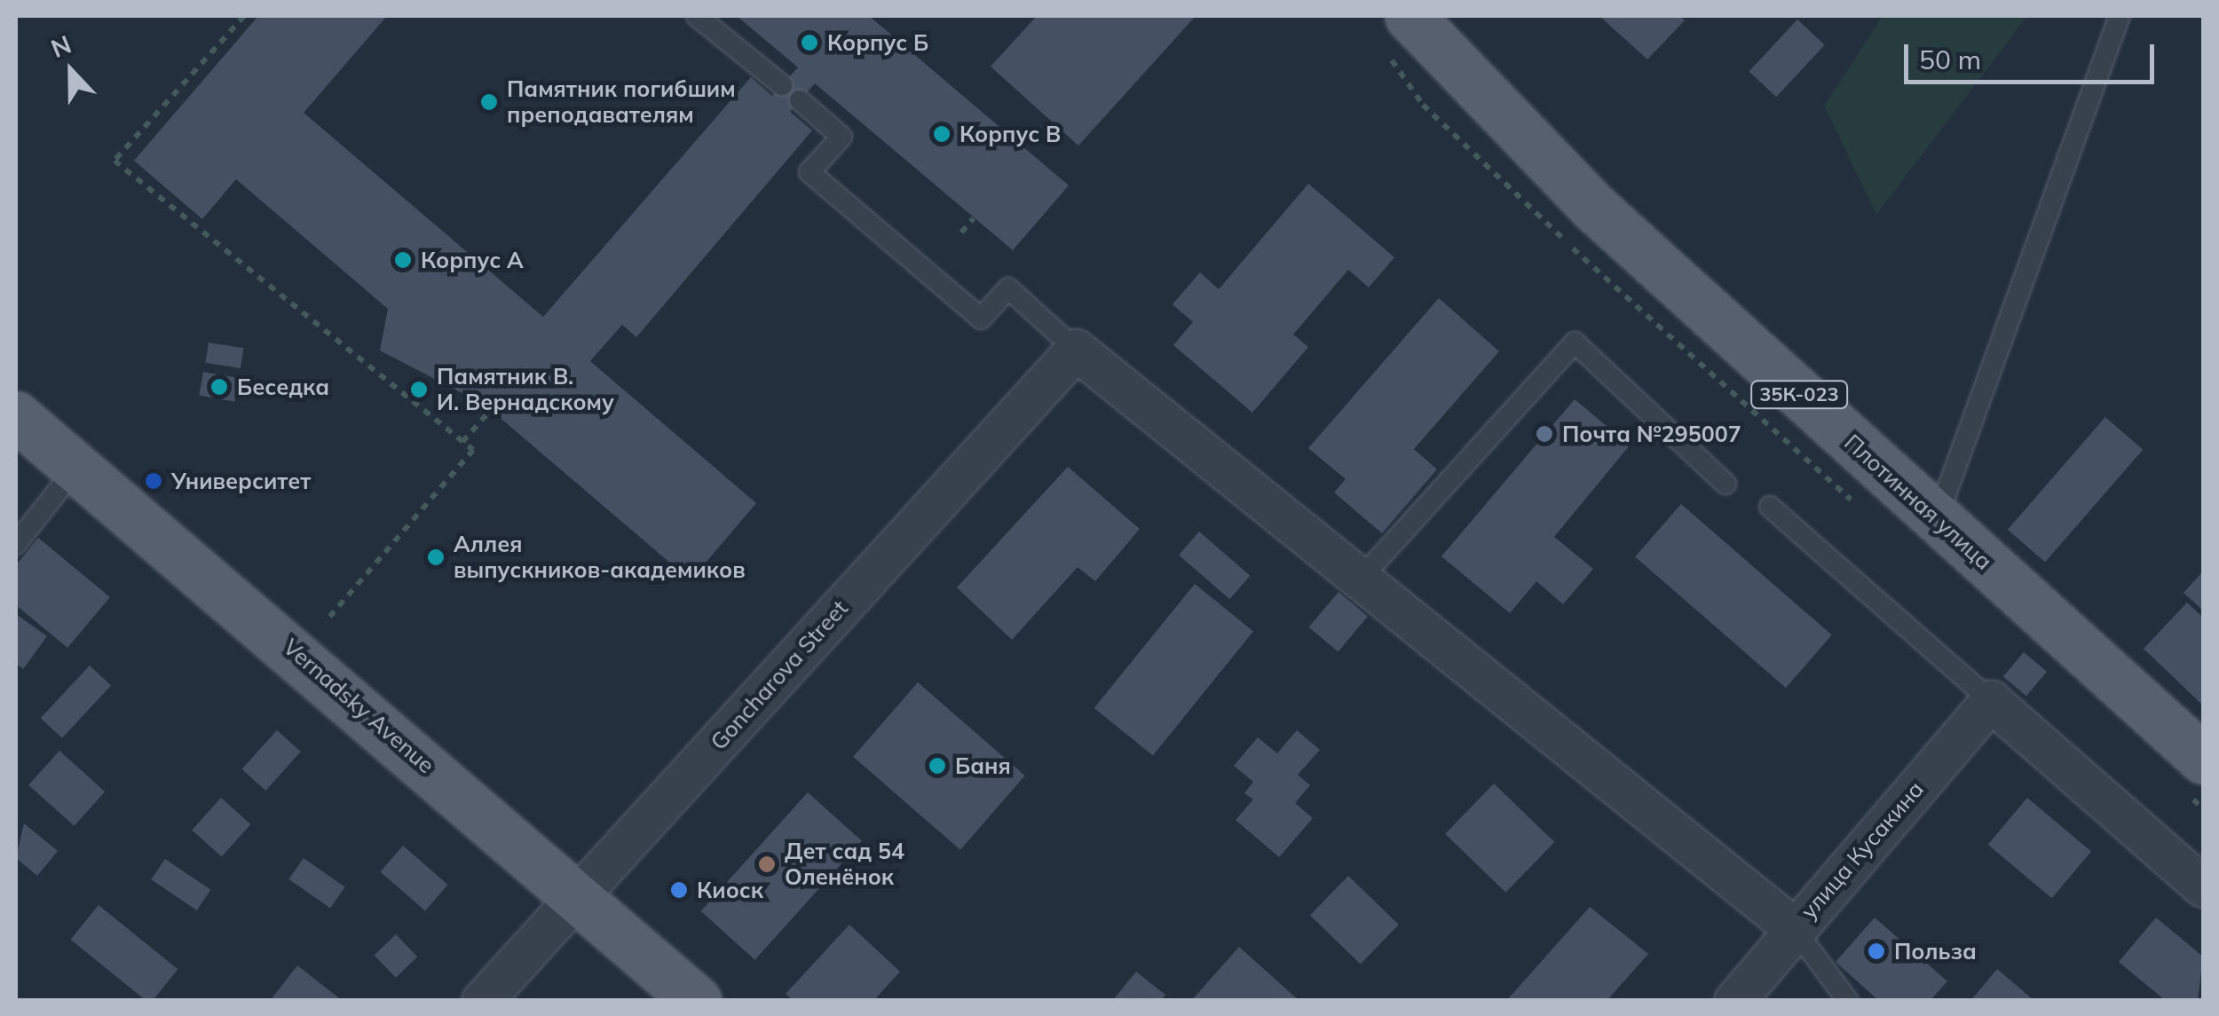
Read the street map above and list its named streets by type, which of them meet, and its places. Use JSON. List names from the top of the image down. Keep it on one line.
{"streets":{"main road":["35К-023","Плотинная улица","Vernadsky Avenue"],"street":["Goncharova Street","улица Кусакина"]},"crossings":[["Goncharova Street","Vernadsky Avenue"]],"places":["Корпус Б","Памятник погибшим преподавателям","Корпус В","Корпус А","Беседка","Памятник В. И. Вернадскому","Почта №295007","Университет","Аллея выпускников-академиков","Баня","Дет сад 54 Оленёнок","Киоск","Польза"],"scale_bar":"50 m","north":"top"}
